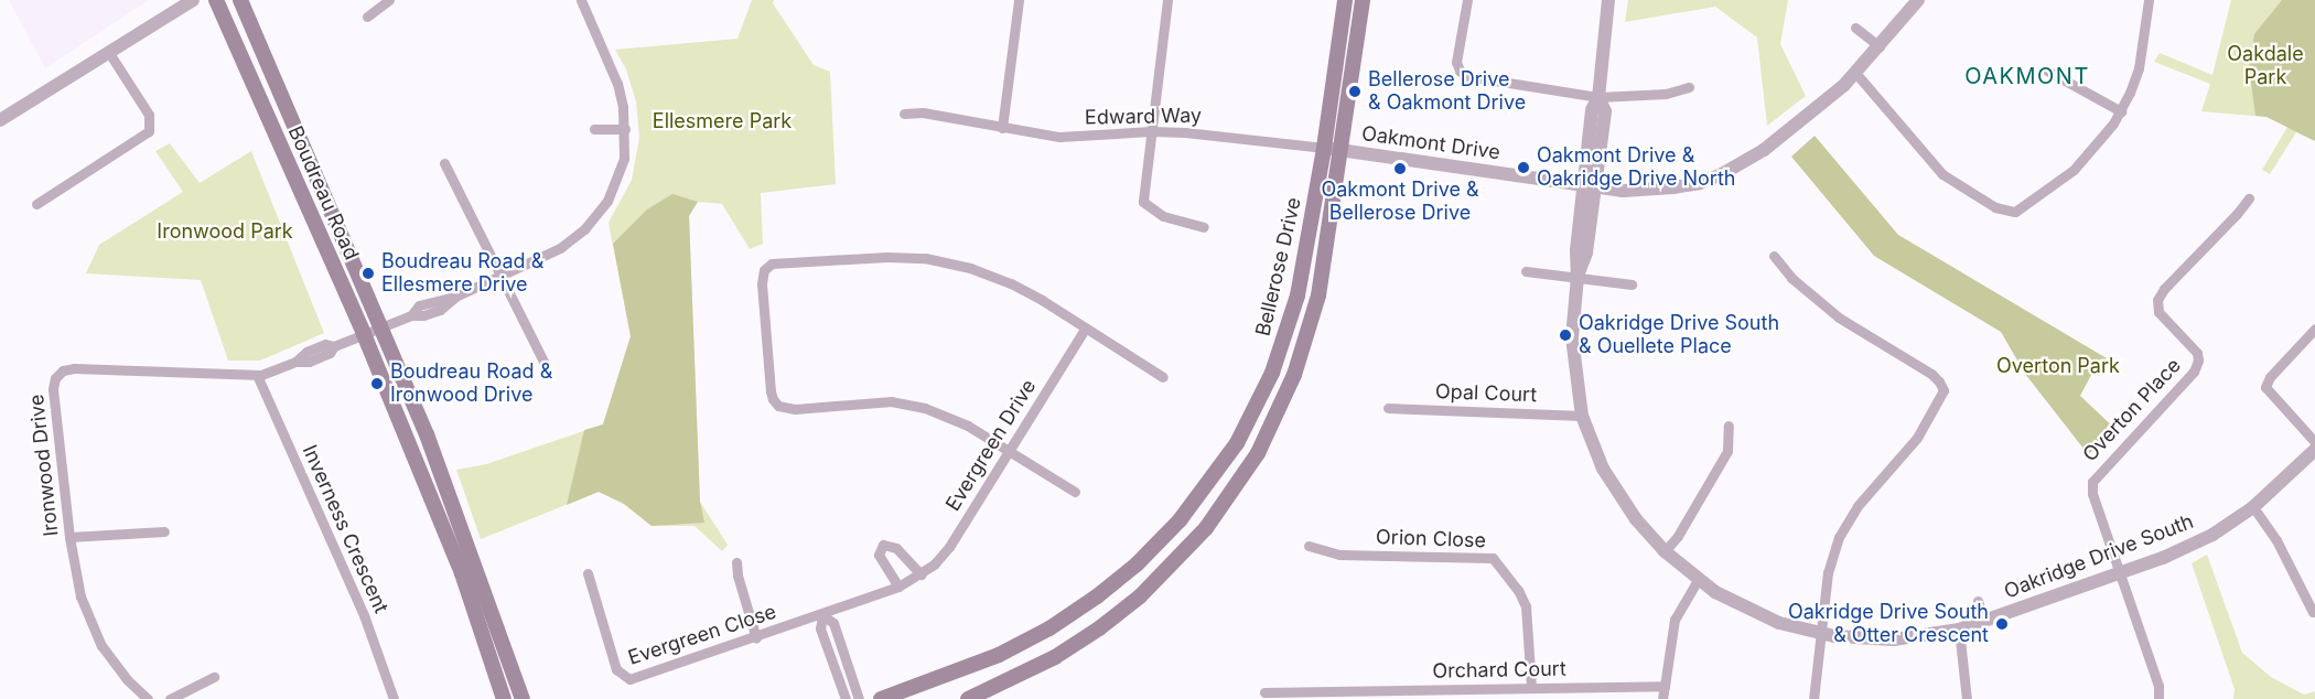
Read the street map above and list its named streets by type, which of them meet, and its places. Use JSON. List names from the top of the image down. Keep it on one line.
{"streets":{"main road":["Boudreau Road","Bellerose Drive"],"street":["Edward Way","Oakmont Drive","Opal Court","Overton Place","Evergreen Drive","Ironwood Drive","Inverness Crescent","Orion Close","Oakridge Drive South","Evergreen Close","Orchard Court"]},"crossings":[["Edward Way","Oakmont Drive"],["Edward Way","Bellerose Drive"],["Oakmont Drive","Bellerose Drive"],["Oakmont Drive","Oakridge Drive South"],["Boudreau Road","Ironwood Drive"],["Opal Court","Oakridge Drive South"],["Overton Place","Oakridge Drive South"],["Evergreen Drive","Evergreen Close"],["Ironwood Drive","Inverness Crescent"],["Orion Close","Orchard Court"]],"districts":["OAKMONT"],"parks":["Oakdale Park","Ellesmere Park","Ironwood Park","Overton Park"],"places":["Bellerose Drive & Oakmont Drive","Oakmont Drive & Oakridge Drive North","Oakmont Drive & Bellerose Drive","Boudreau Road & Ellesmere Drive","Oakridge Drive South & Ouellete Place","Boudreau Road & Ironwood Drive","Oakridge Drive South & Otter Crescent"]}
